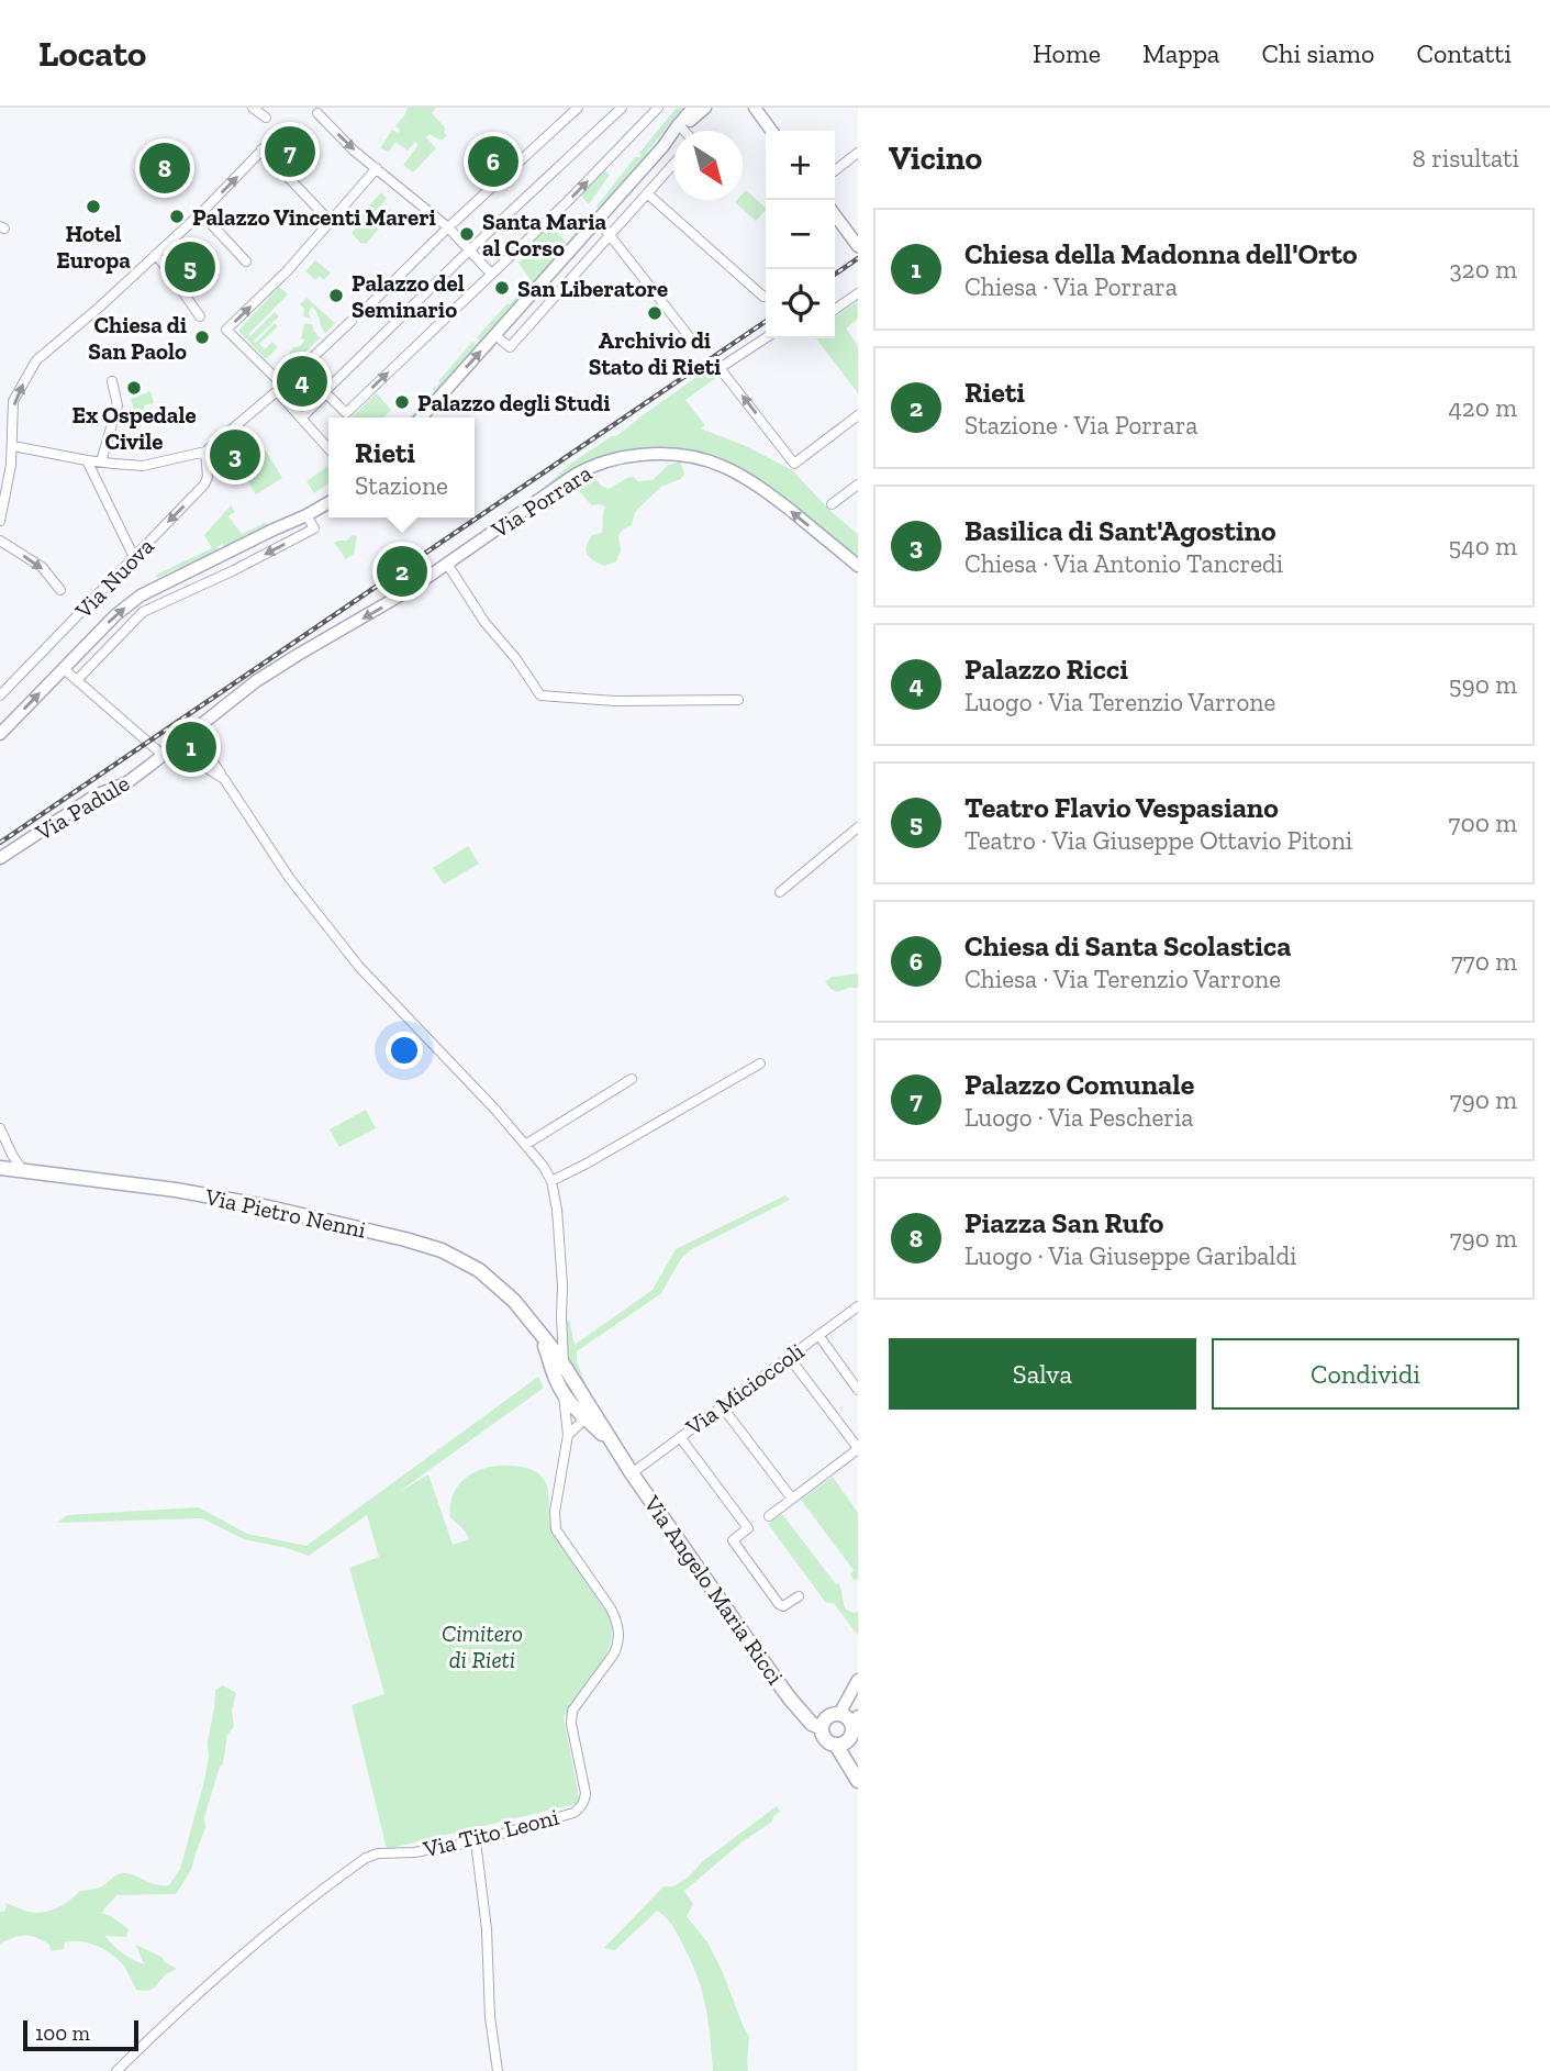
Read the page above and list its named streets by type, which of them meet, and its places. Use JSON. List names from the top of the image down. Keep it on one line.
{"streets":{"main road":["Via Pietro Nenni","Via Angelo Maria Ricci"],"street":["Via Porrara","Via Nuova","Via Padule","Via Micioccoli","Via Tito Leoni"]},"crossings":[["Via Porrara","Via Padule"],["Via Porrara","Via Angelo Maria Ricci"],["Via Pietro Nenni","Via Angelo Maria Ricci"],["Via Micioccoli","Via Angelo Maria Ricci"],["Via Angelo Maria Ricci","Via Tito Leoni"]],"one_way":["Via Porrara","Via Nuova"],"parks":["Cimitero di Rieti"],"places":["Hotel Europa","Palazzo Vincenti Mareri","Santa Maria al Corso","San Liberatore","Palazzo del Seminario","Archivio di Stato di Rieti","Chiesa di San Paolo","Ex Ospedale Civile","Palazzo degli Studi"],"scale_bar":"100 m","north":"bottom right","page":{"header":"Locato","nav":["Home","Mappa","Chi siamo","Contatti"],"heading":["Vicino","8 risultati"],"pins":["7","6","8","5","4","3","2","1"],"map_buttons":["+","−"],"list":[{"mark":"1","name":"Chiesa della Madonna dell'Orto","note":"Chiesa · Via Porrara","value":"320 m"},{"mark":"2","name":"Rieti","note":"Stazione · Via Porrara","value":"420 m"},{"mark":"3","name":"Basilica di Sant'Agostino","note":"Chiesa · Via Antonio Tancredi","value":"540 m"},{"mark":"4","name":"Palazzo Ricci","note":"Luogo · Via Terenzio Varrone","value":"590 m"},{"mark":"5","name":"Teatro Flavio Vespasiano","note":"Teatro · Via Giuseppe Ottavio Pitoni","value":"700 m"},{"mark":"6","name":"Chiesa di Santa Scolastica","note":"Chiesa · Via Terenzio Varrone","value":"770 m"},{"mark":"7","name":"Palazzo Comunale","note":"Luogo · Via Pescheria","value":"790 m"},{"mark":"8","name":"Piazza San Rufo","note":"Luogo · Via Giuseppe Garibaldi","value":"790 m"}],"popup":["Rieti","Stazione"],"buttons":["Salva","Condividi"],"scale":"100 m"}}
